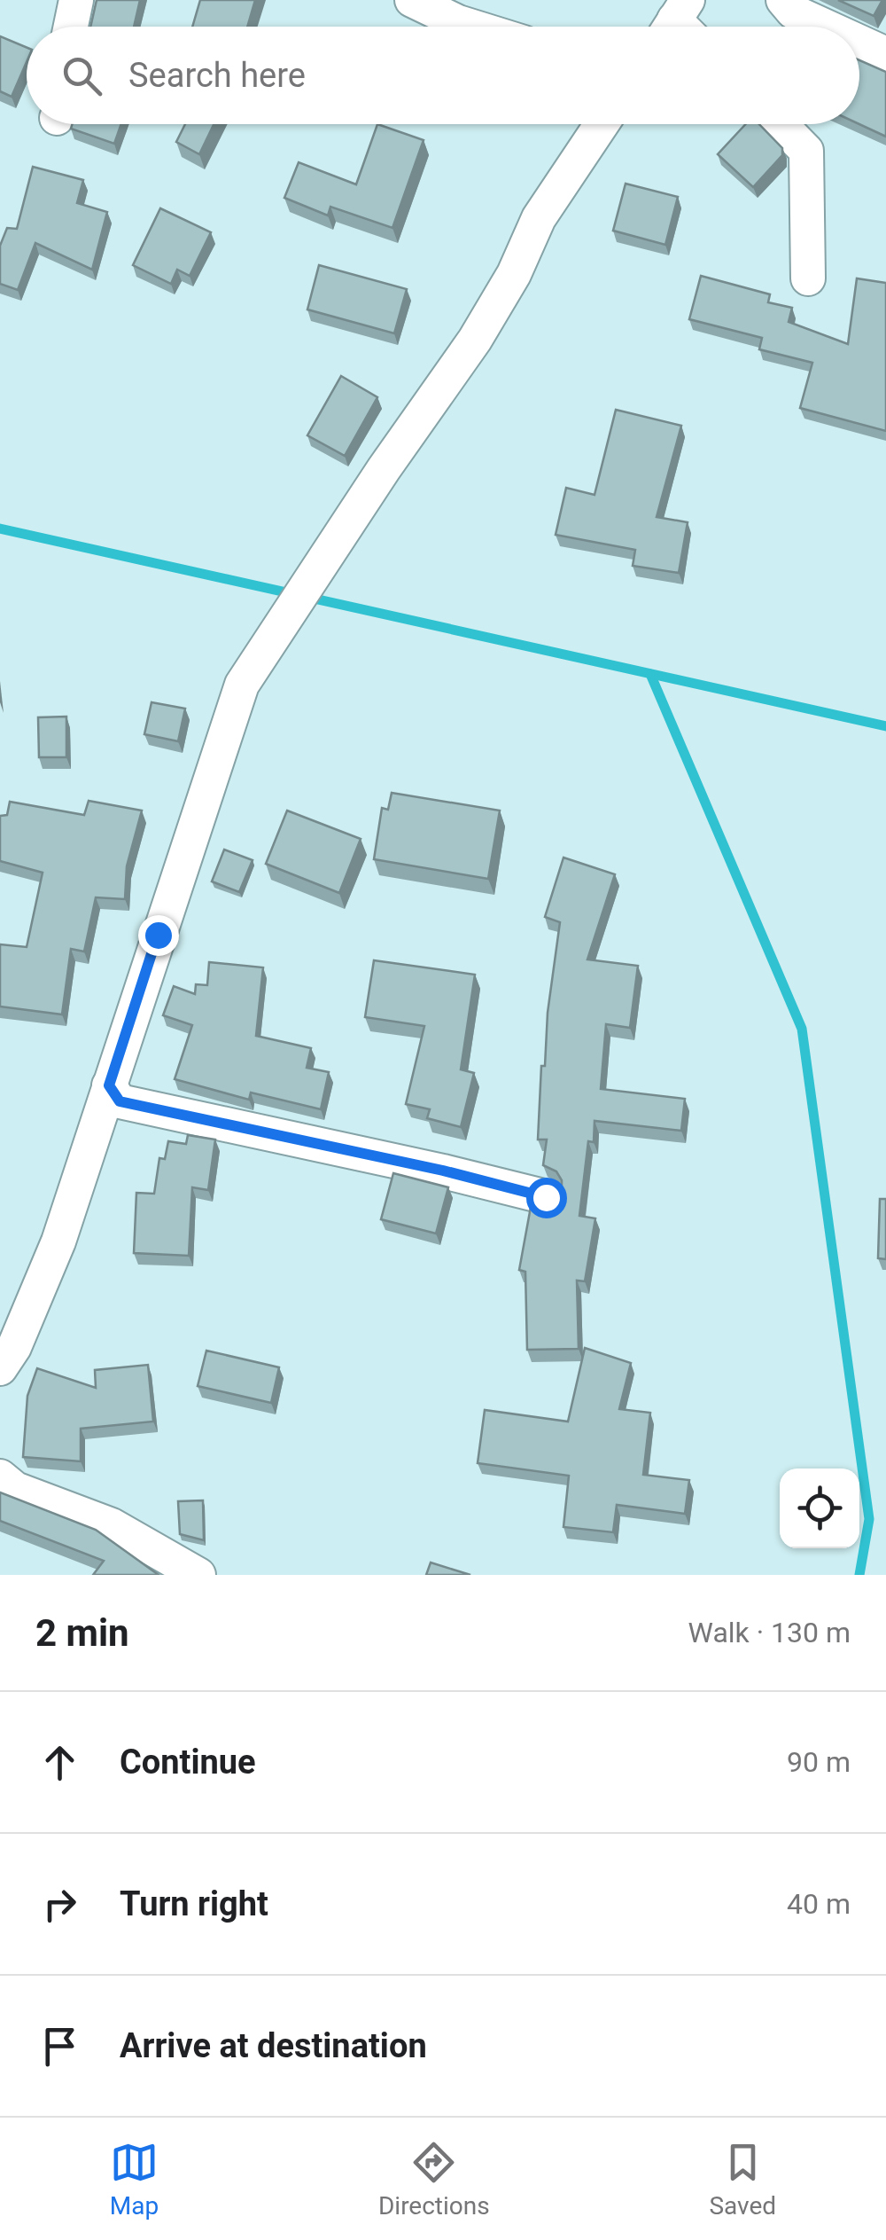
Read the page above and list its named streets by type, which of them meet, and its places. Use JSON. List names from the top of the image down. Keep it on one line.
{"page":{"search":"Search here","heading":["2 min","Walk · 130 m"],"list":[["Continue","90 m"],["Turn right","40 m"],"Arrive at destination"],"nav":["Map","Directions","Saved"]}}
